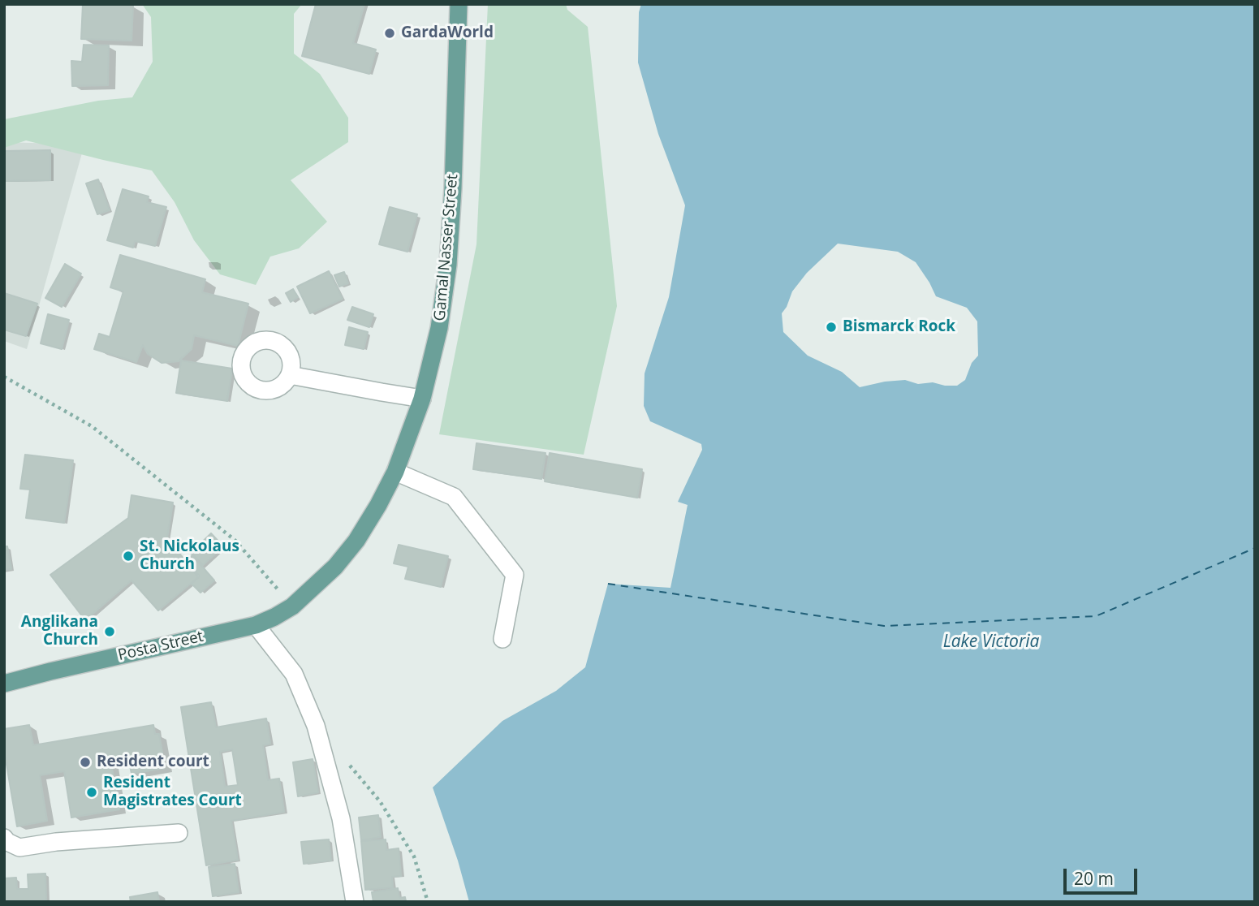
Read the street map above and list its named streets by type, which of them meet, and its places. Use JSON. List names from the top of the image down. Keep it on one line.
{"streets":{"main road":["Gamal Nasser Street","Posta Street"]},"crossings":[["Gamal Nasser Street","Posta Street"]],"water":["Lake Victoria"],"places":["GardaWorld","Bismarck Rock","St. Nickolaus Church","Anglikana Church","Resident court","Resident Magistrates Court"],"scale_bar":"20 m"}
